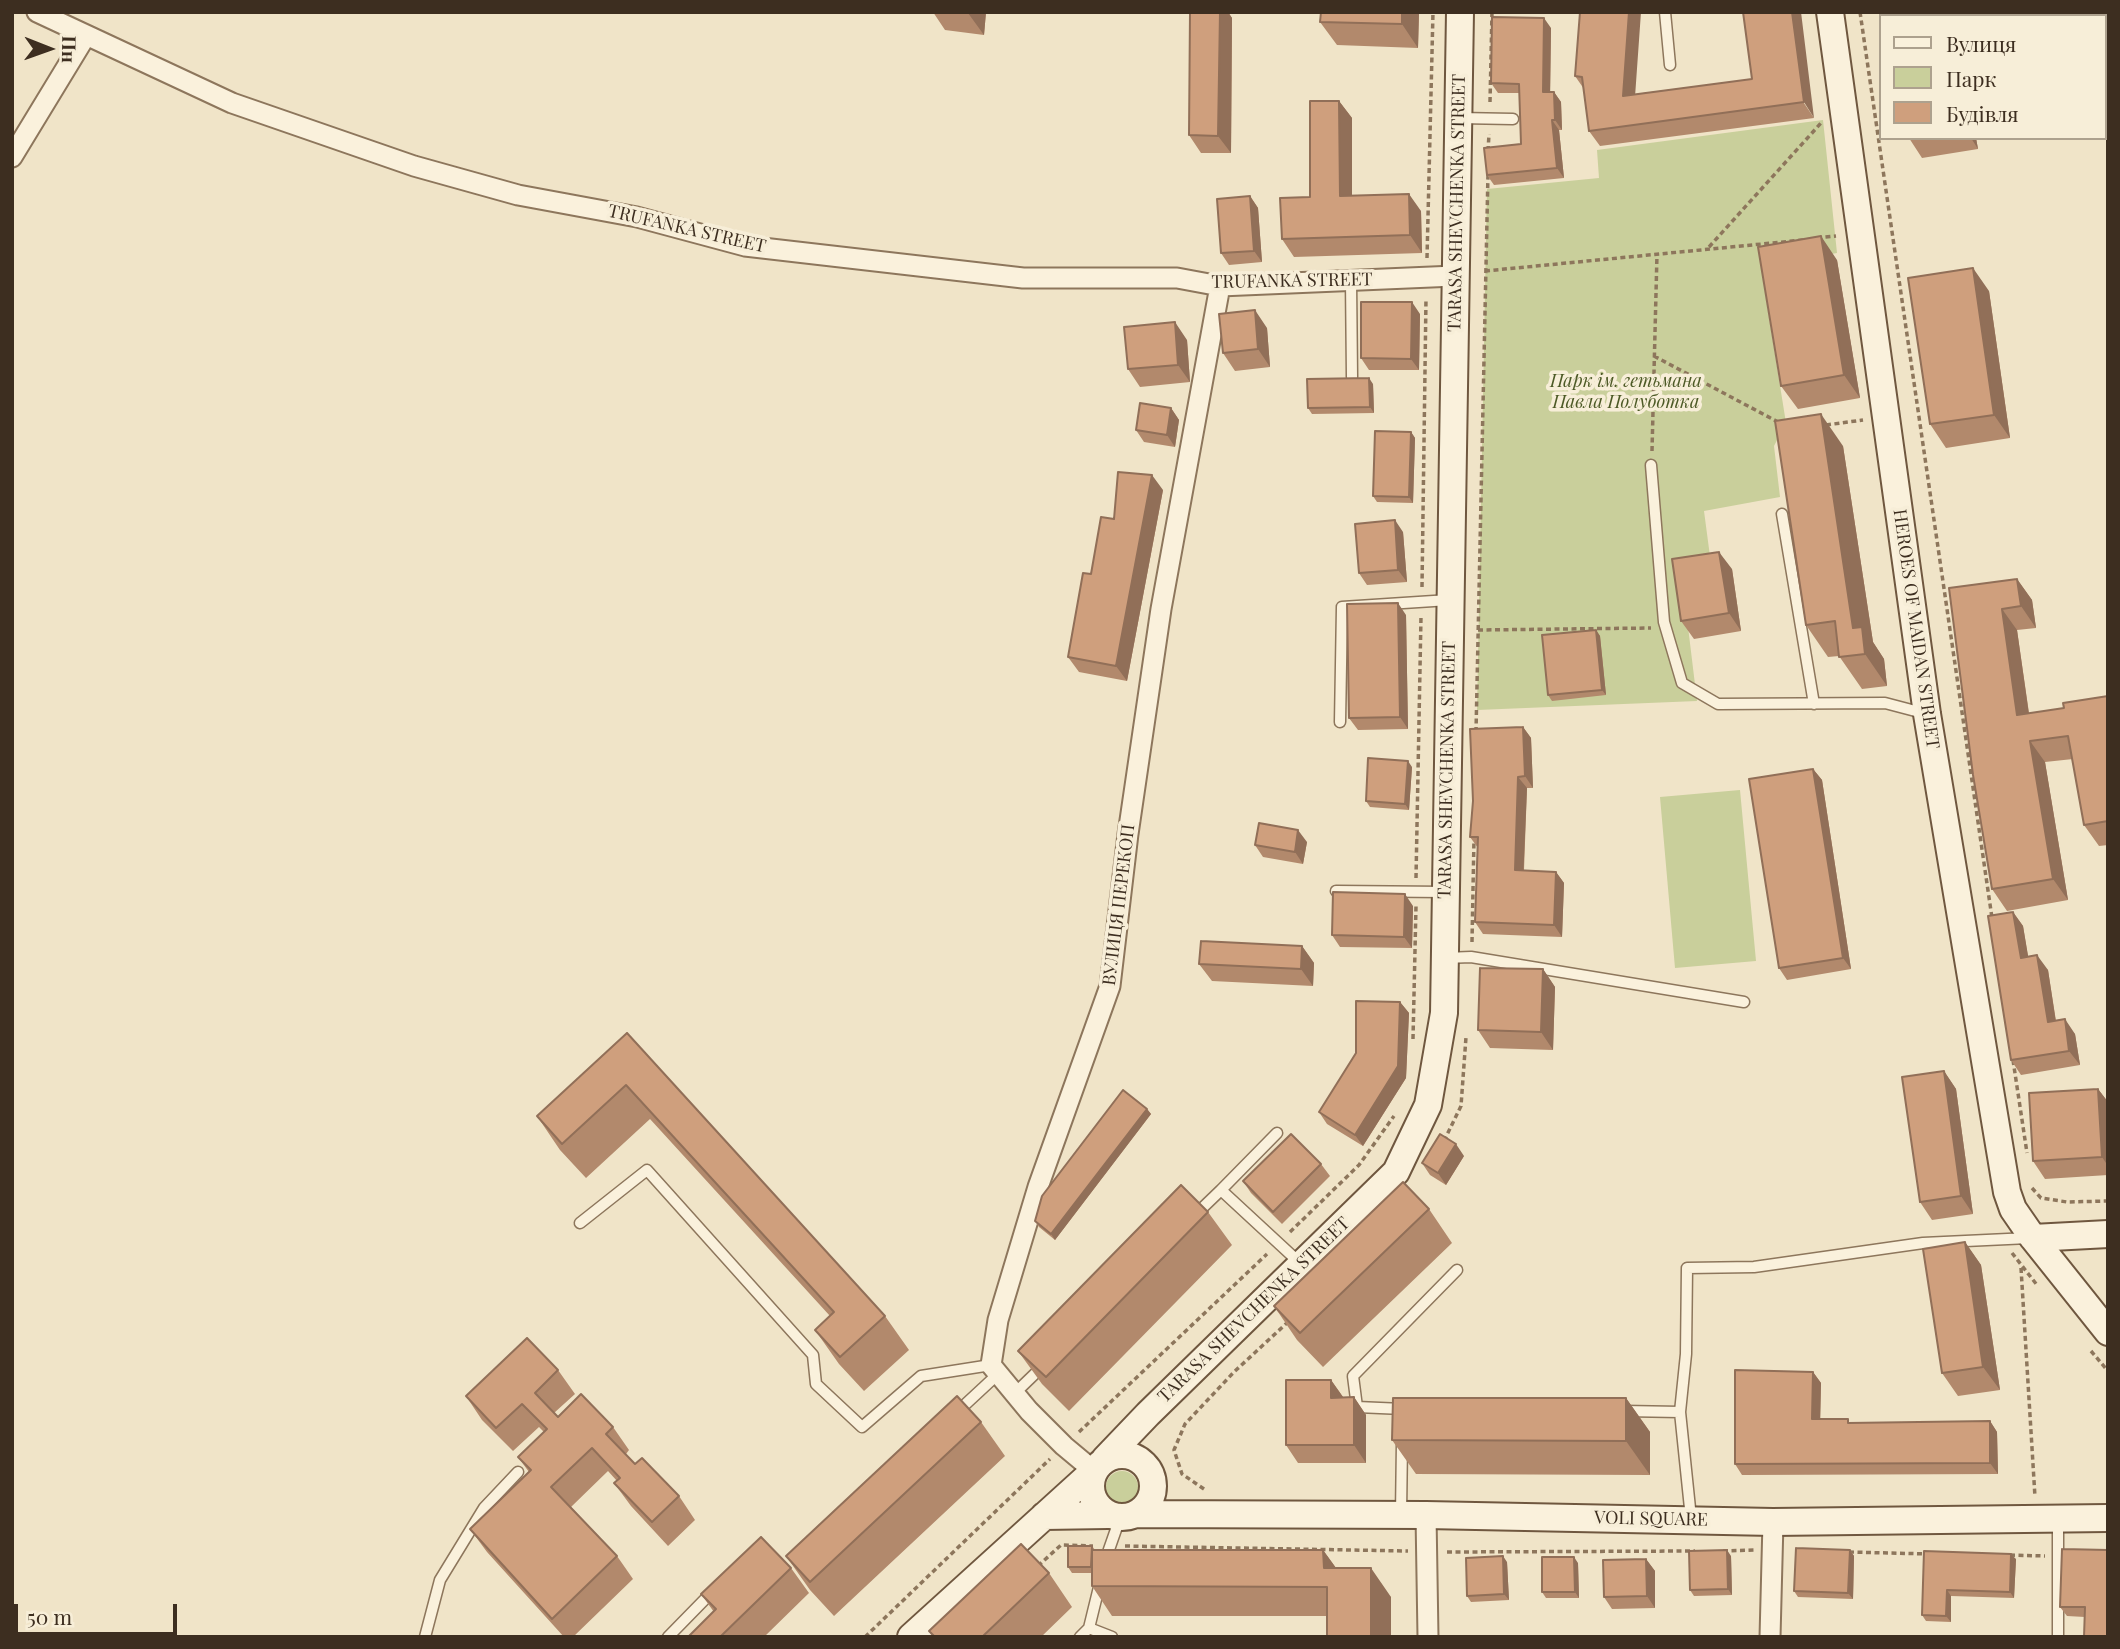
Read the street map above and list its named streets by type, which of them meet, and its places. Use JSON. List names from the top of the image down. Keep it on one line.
{"streets":{"main road":["TARASA SHEVCHENKA STREET","HEROES OF MAIDAN STREET","VOLI SQUARE"],"street":["TRUFANKA STREET","ВУЛИЦЯ ПЕРЕКОП"]},"crossings":[["TARASA SHEVCHENKA STREET","TRUFANKA STREET"],["TARASA SHEVCHENKA STREET","VOLI SQUARE"],["TRUFANKA STREET","ВУЛИЦЯ ПЕРЕКОП"]],"parks":["Парк ім. гетьмана Павла Полуботка"],"legend":["Вулиця","Парк","Будівля"],"scale_bar":"50 m","north":"right"}
